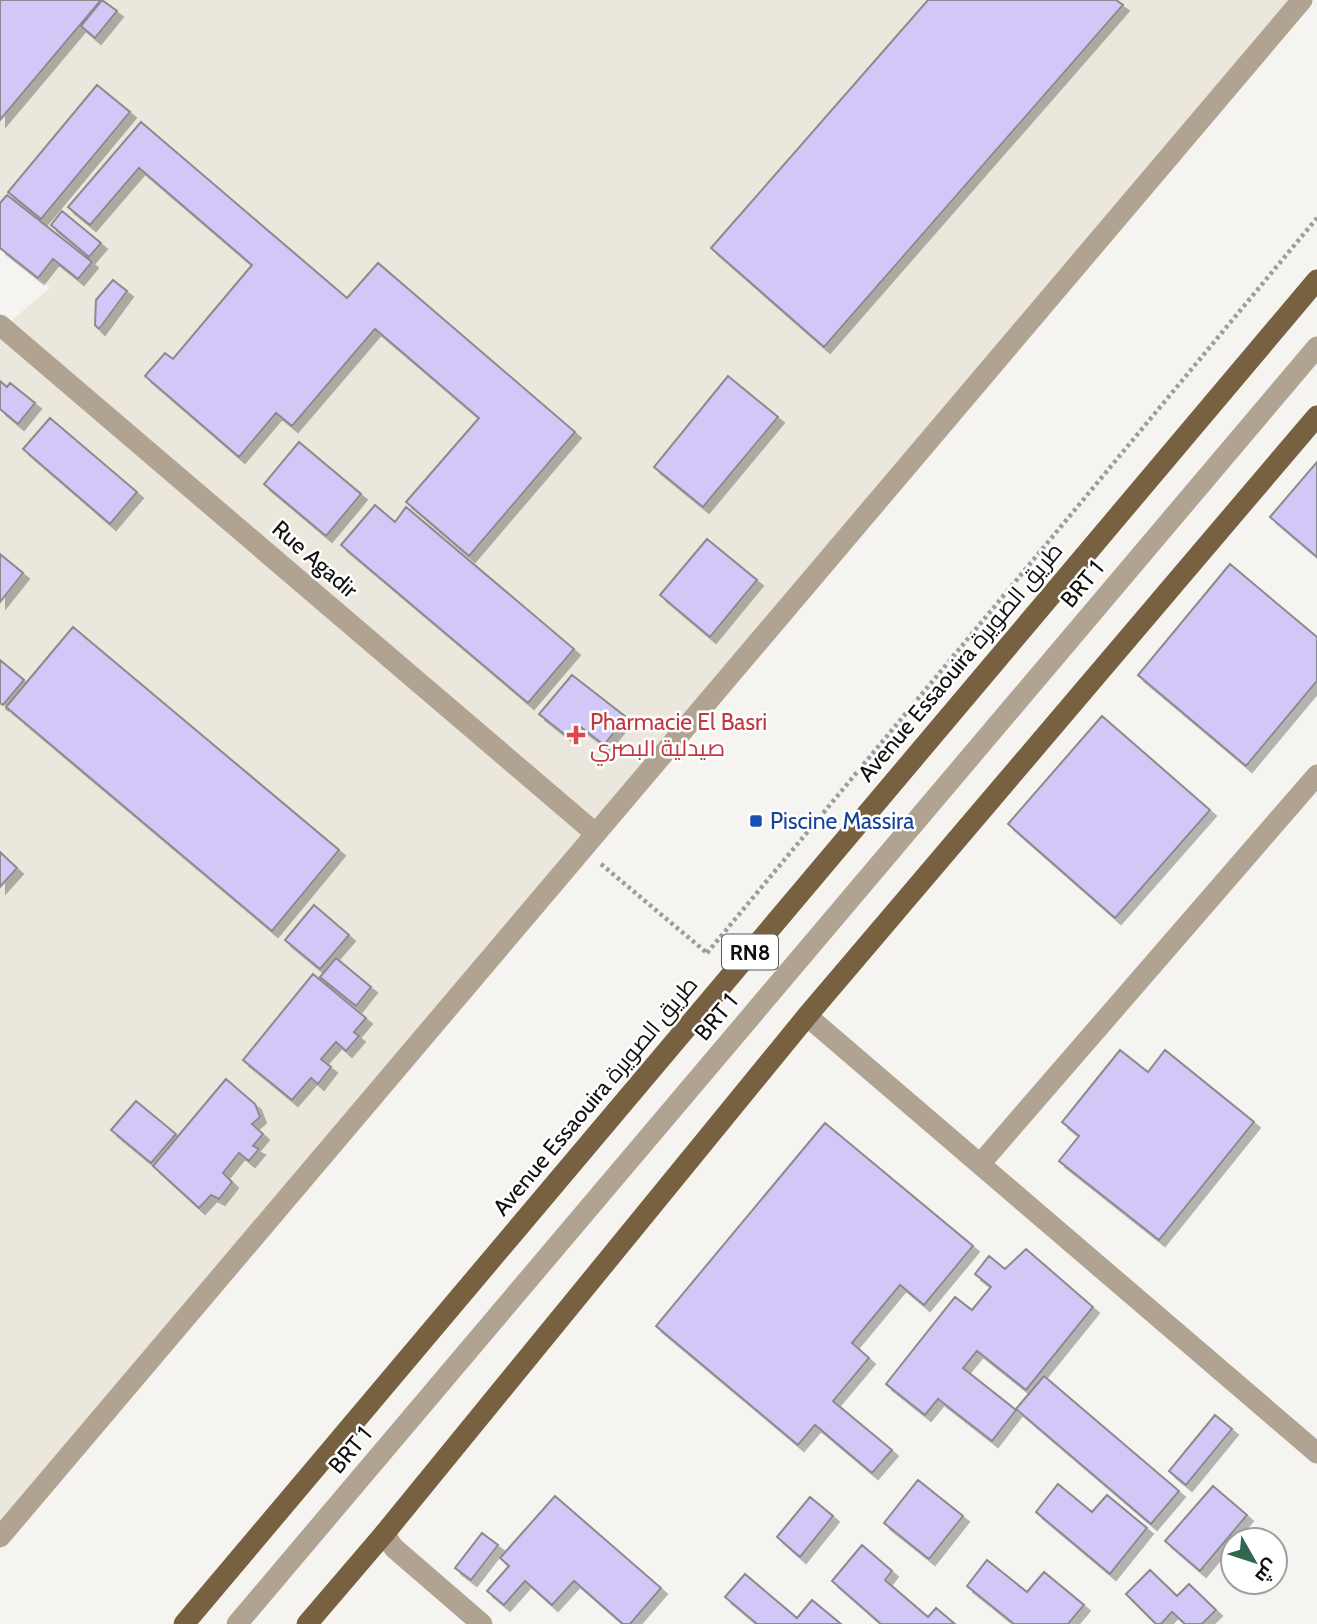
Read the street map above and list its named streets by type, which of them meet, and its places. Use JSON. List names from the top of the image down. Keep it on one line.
{"streets":{"main road":["Avenue Essaouira طريق الصويرة","RN8"],"street":["Rue Agadir","BRT 1"]},"places":{"health":["Pharmacie El Basri صيدلية البصري"],"transit":["Piscine Massira"]},"north":"bottom right"}
